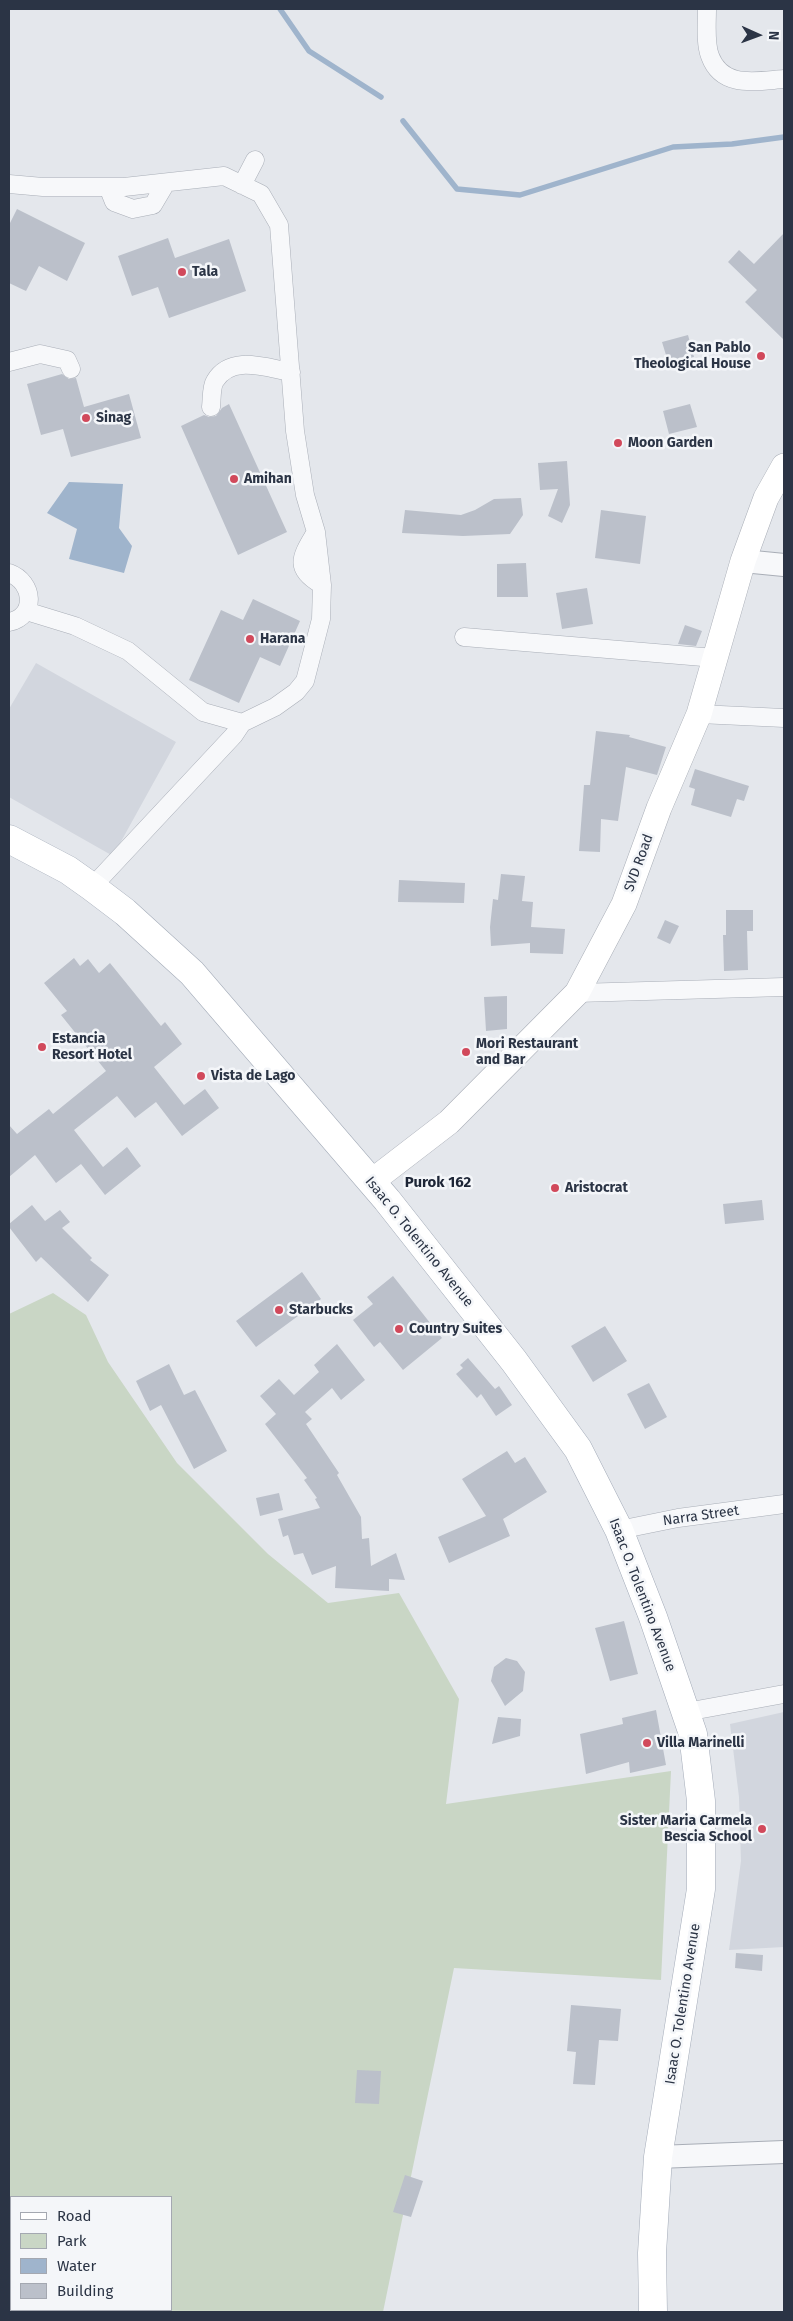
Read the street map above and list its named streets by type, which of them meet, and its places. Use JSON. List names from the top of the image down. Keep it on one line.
{"streets":{"main road":["SVD Road","Isaac O. Tolentino Avenue"],"street":["Narra Street"]},"crossings":[["SVD Road","Isaac O. Tolentino Avenue"],["Isaac O. Tolentino Avenue","Narra Street"]],"districts":["Purok 162"],"places":["Tala","San Pablo Theological House","Sinag","Moon Garden","Amihan","Harana","Estancia Resort Hotel","Mori Restaurant and Bar","Vista de Lago","Aristocrat","Starbucks","Country Suites","Villa Marinelli","Sister Maria Carmela Bescia School"],"legend":["Road","Park","Water","Building"],"north":"right"}
